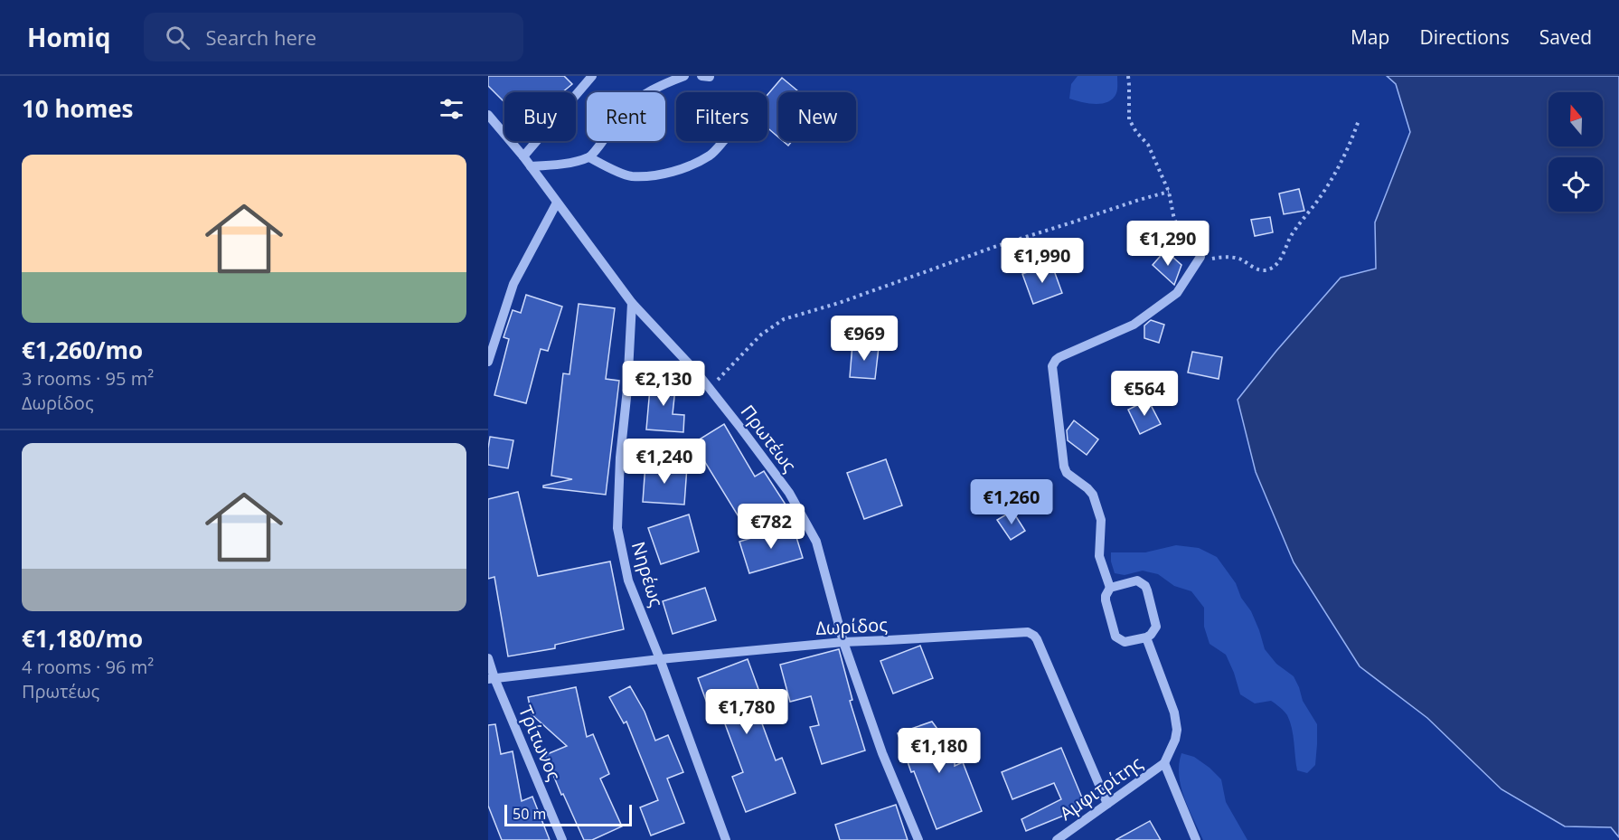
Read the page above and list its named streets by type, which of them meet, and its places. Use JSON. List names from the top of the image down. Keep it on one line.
{"streets":{"street":["Πρωτέως","Νηρέως","Δωρίδος","Τρίτωνος","Αμφιτρίτης"]},"crossings":[["Πρωτέως","Νηρέως"],["Πρωτέως","Δωρίδος"],["Νηρέως","Δωρίδος"],["Δωρίδος","Τρίτωνος"],["Δωρίδος","Αμφιτρίτης"]],"scale_bar":"50 m","north":"top","page":{"header":"Homiq","search":"Search here","nav":["Map","Directions","Saved"],"heading":"10 homes","chip":["Buy","Rent","Filters","New"],"list":[{"name":"€1,260/mo","note":"3 rooms · 95 m² · Δωρίδος"},{"name":"€1,180/mo","note":"4 rooms · 96 m² · Πρωτέως"}],"price":["€1,290","€1,990","€969","€2,130","€564","€1,240","€1,260","€782","€1,780","€1,180"],"scale":"50 m"}}
